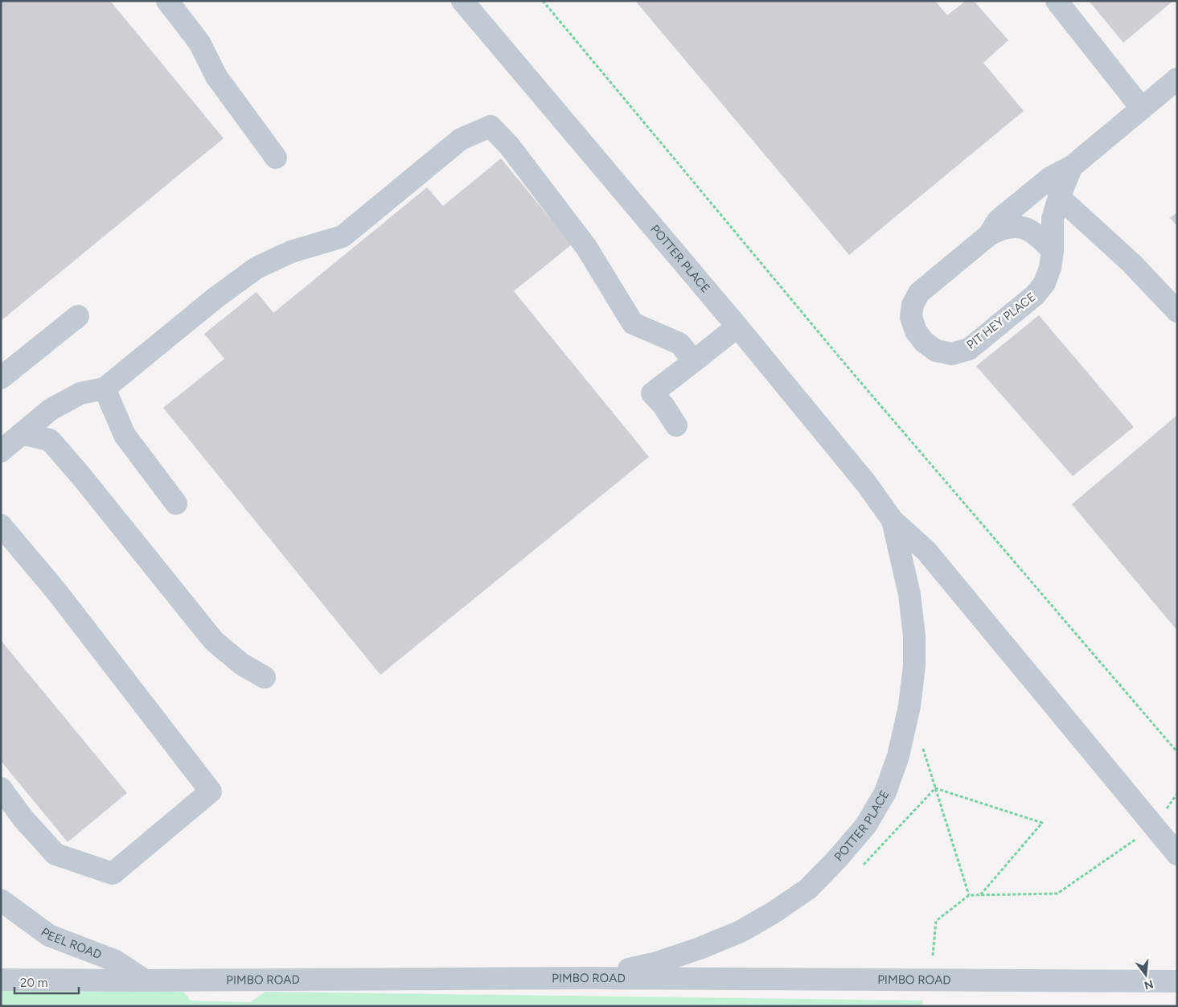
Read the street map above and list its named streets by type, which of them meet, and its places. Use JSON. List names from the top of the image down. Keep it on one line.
{"streets":{"street":["POTTER PLACE","PIT HEY PLACE","PEEL ROAD","PIMBO ROAD"]},"crossings":[["POTTER PLACE","PIMBO ROAD"],["PEEL ROAD","PIMBO ROAD"]],"scale_bar":"20 m","north":"bottom"}
